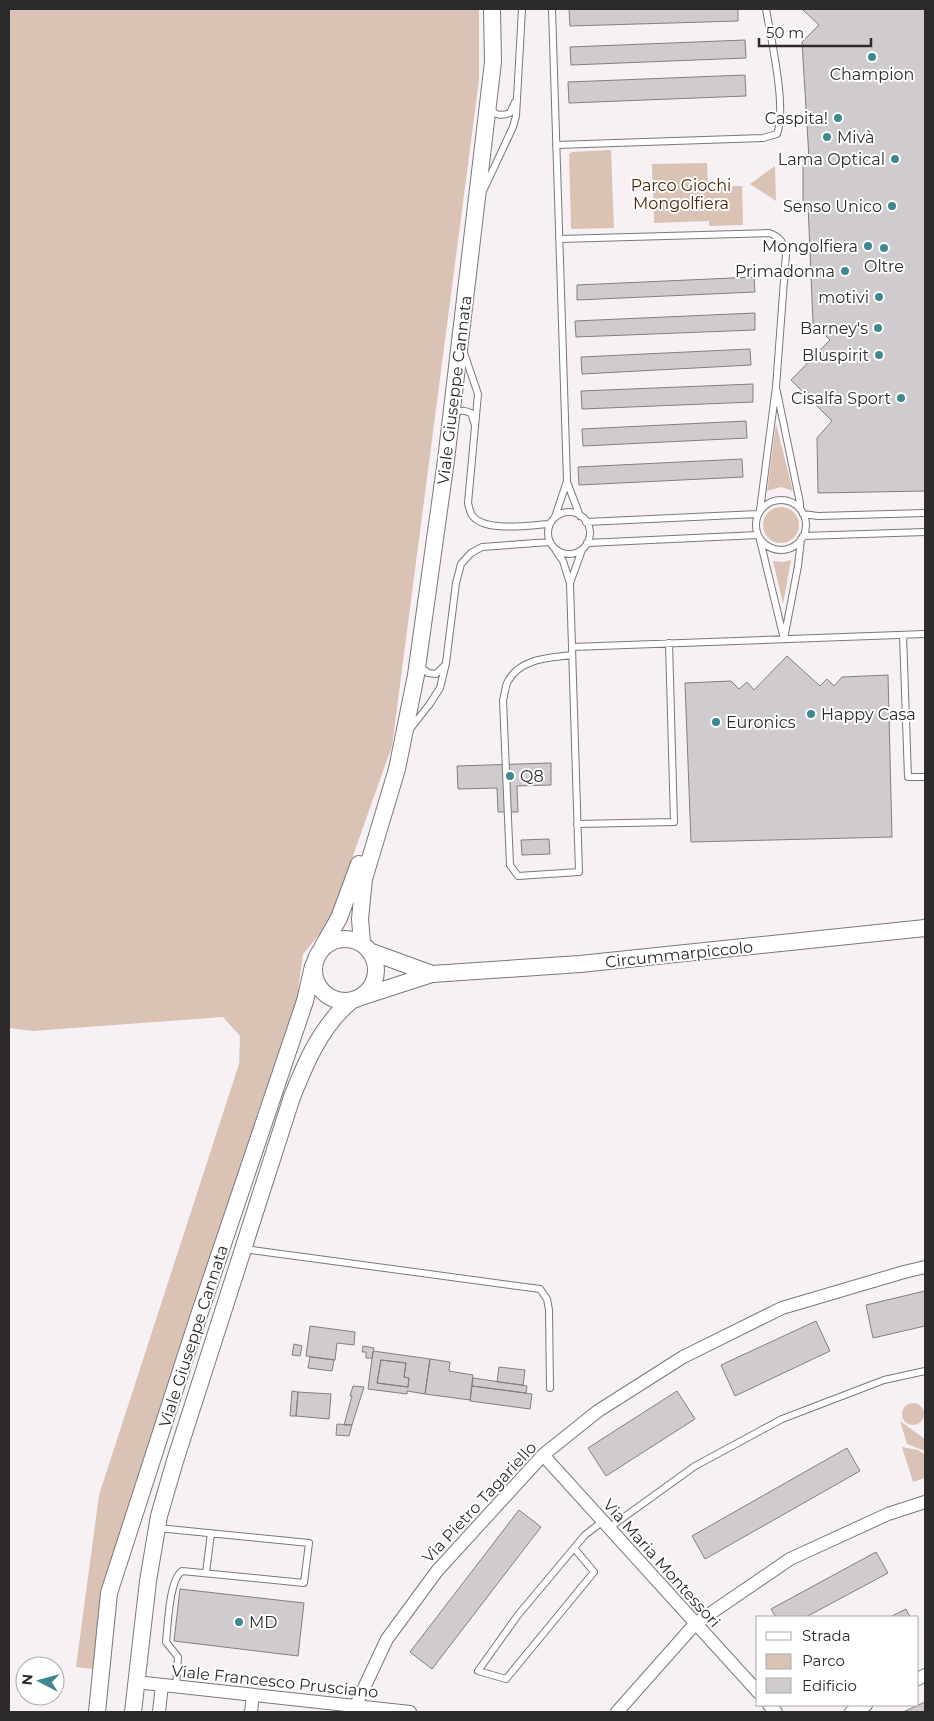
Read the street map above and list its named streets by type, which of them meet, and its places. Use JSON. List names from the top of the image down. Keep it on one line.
{"streets":{"street":["Viale Giuseppe Cannata","Circummarpiccolo","Via Pietro Tagariello","Via Maria Montessori","Viale Francesco Prusciano"]},"crossings":[["Viale Giuseppe Cannata","Circummarpiccolo"],["Viale Giuseppe Cannata","Viale Francesco Prusciano"],["Via Pietro Tagariello","Via Maria Montessori"],["Via Pietro Tagariello","Viale Francesco Prusciano"]],"parks":["Parco Giochi Mongolfiera"],"places":["Champion","Caspita!","Mivà","Lama Optical","Senso Unico","Mongolfiera","Oltre","Primadonna","motivi","Barney's","Bluspirit","Cisalfa Sport","Happy Casa","Euronics","Q8","MD"],"legend":["Strada","Parco","Edificio"],"scale_bar":"50 m","north":"left"}
